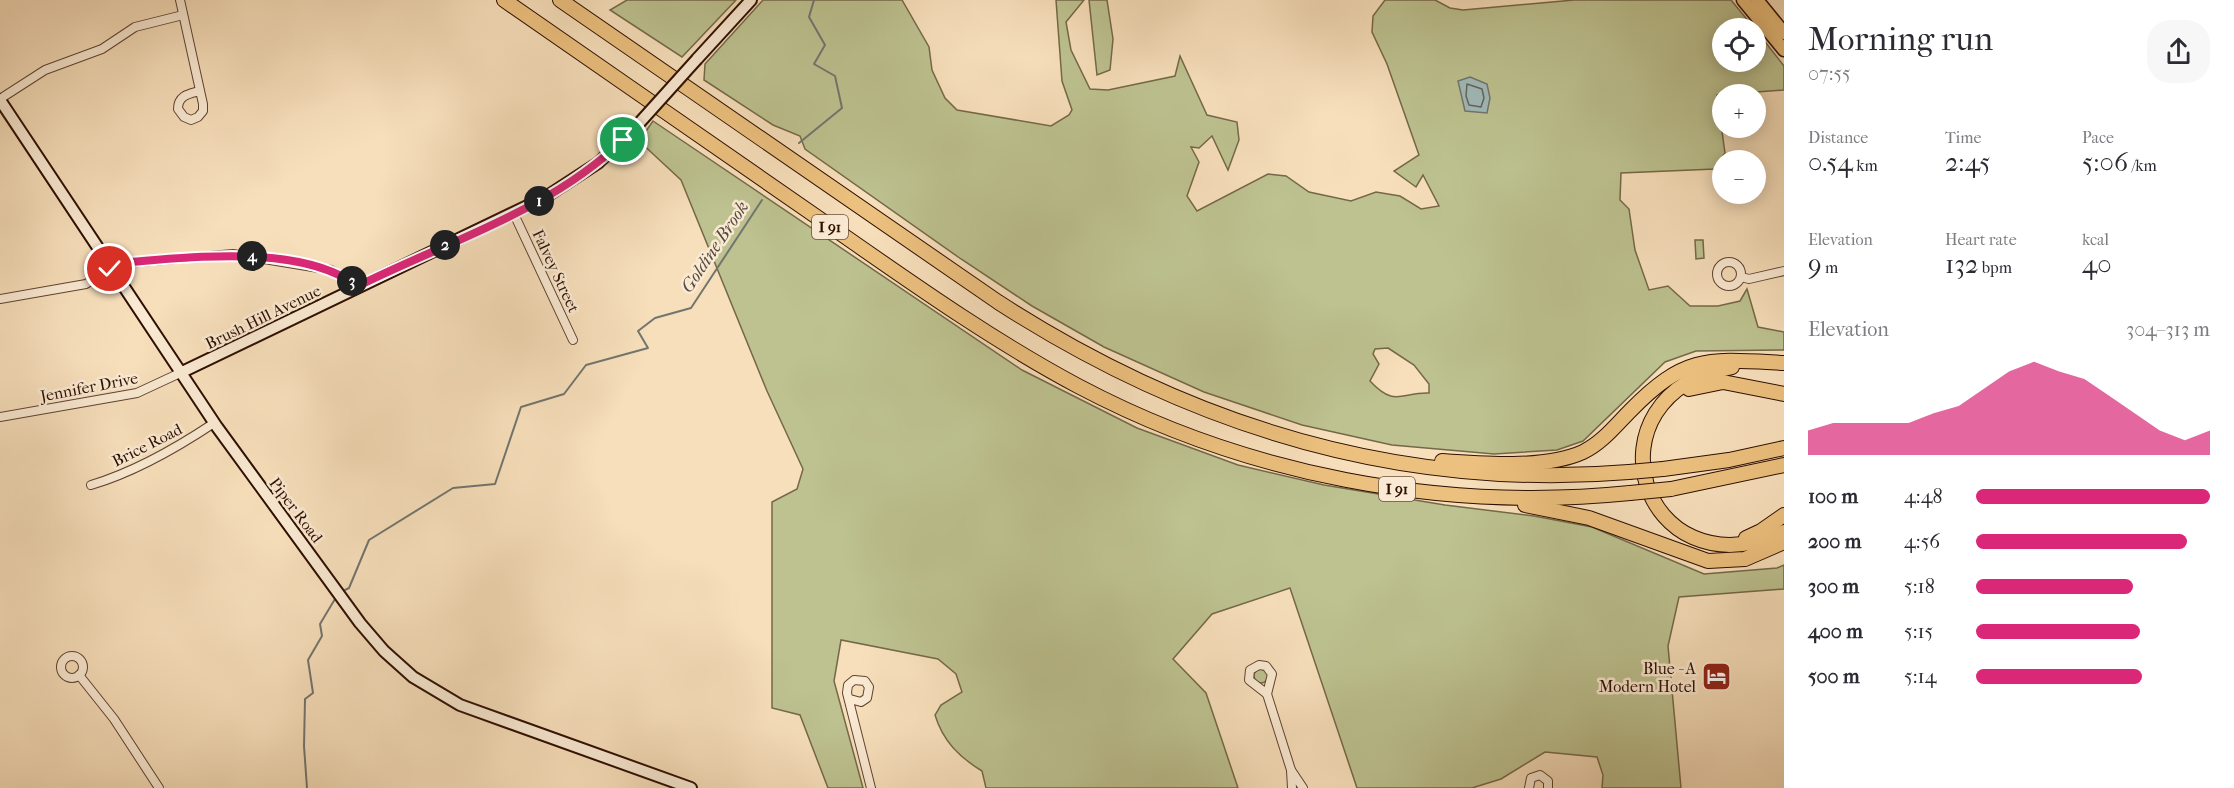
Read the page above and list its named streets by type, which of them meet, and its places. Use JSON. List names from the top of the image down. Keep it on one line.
{"streets":{"highway":["I 91"],"street":["Falvey Street","Brush Hill Avenue","Jennifer Drive","Brice Road","Piper Road"]},"crossings":[["Falvey Street","Brush Hill Avenue"],["Brush Hill Avenue","Jennifer Drive"],["Brush Hill Avenue","Piper Road"],["Jennifer Drive","Piper Road"],["Brice Road","Piper Road"]],"water":["Goldine Brook"],"places":{"hotel":["Blue - A Modern Hotel"]},"page":{"heading":["Morning run","07:55"],"map_buttons":["+","−"],"stats":[["Distance","0.54 km"],["Time","2:45"],["Pace","5:06 /km"],["Elevation","9 m"],["Heart rate","132 bpm"],["kcal","40"]],"pins":["1","2","4","3"],"chart":["Elevation","304–313 m"],"list":[{"name":"100 m","note":"4:48"},{"name":"200 m","note":"4:56"},{"name":"300 m","note":"5:18"},{"name":"400 m","note":"5:15"},{"name":"500 m","note":"5:14"}]}}
